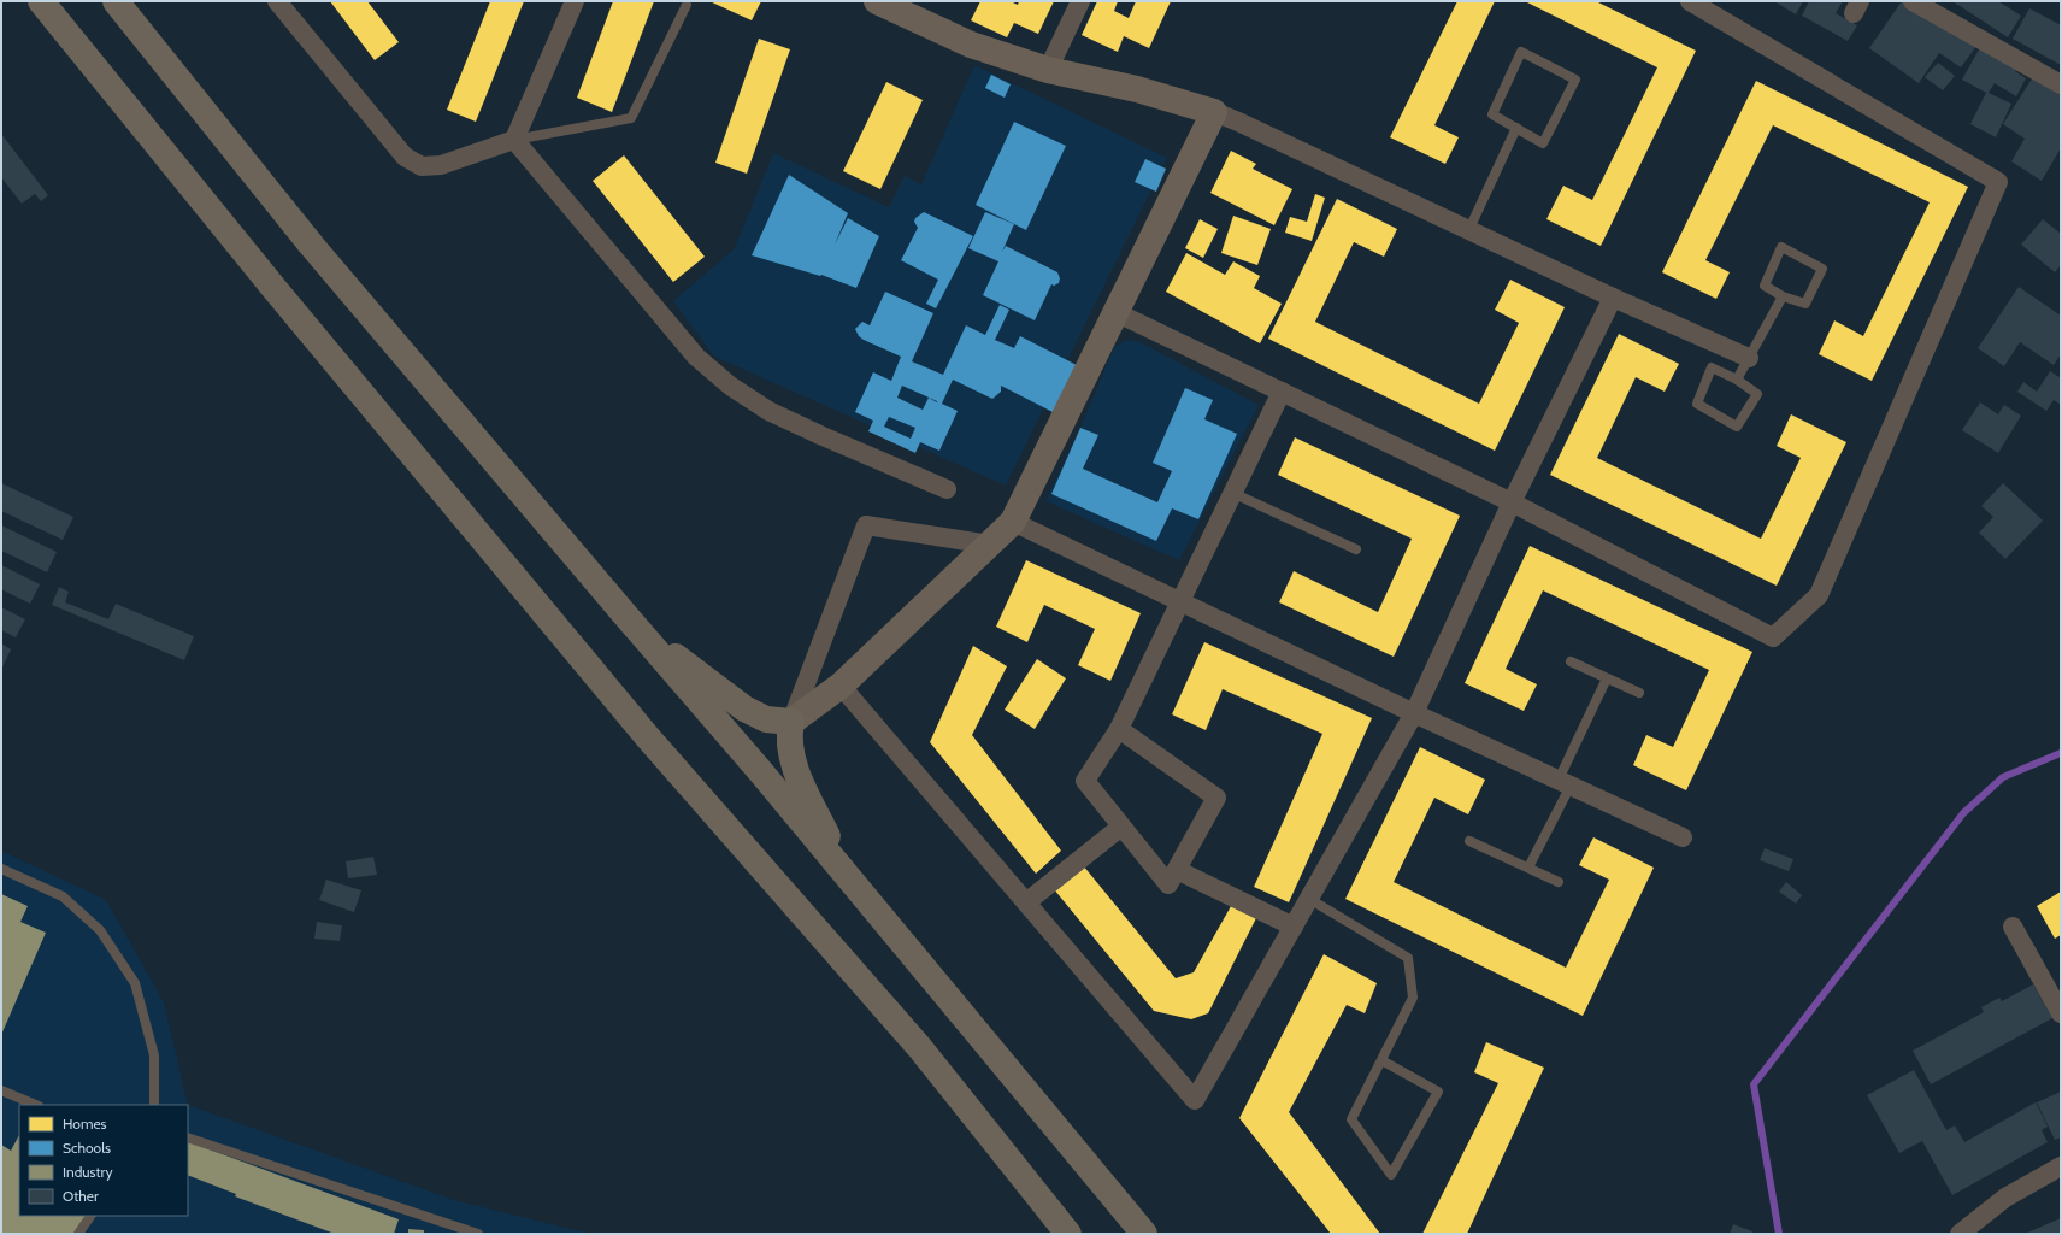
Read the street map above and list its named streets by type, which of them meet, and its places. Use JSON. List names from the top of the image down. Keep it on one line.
{"legend":["Homes","Schools","Industry","Other"]}
